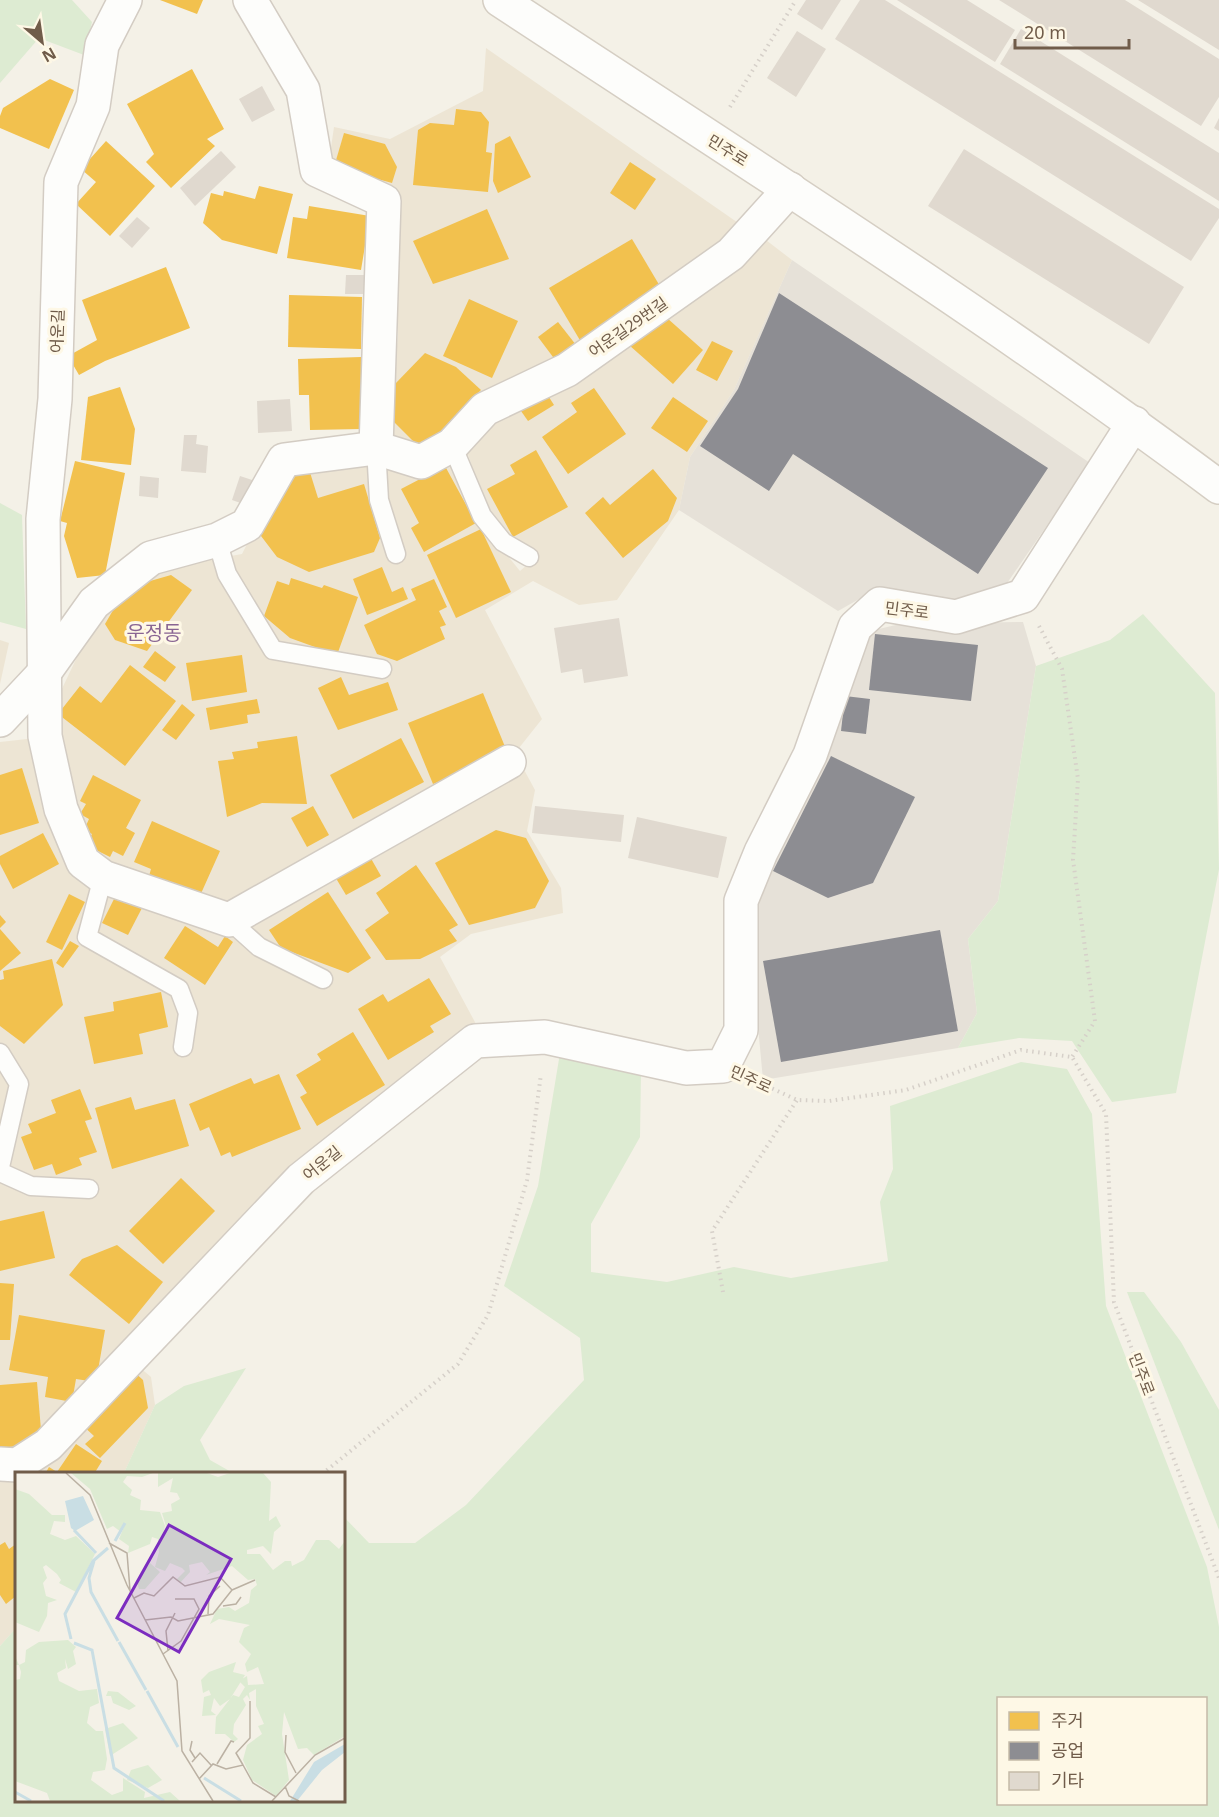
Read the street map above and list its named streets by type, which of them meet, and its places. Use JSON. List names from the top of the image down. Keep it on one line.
{"streets":{"street":["민주로","어운길29번길","어운길"]},"crossings":[["민주로","어운길29번길"],["민주로","어운길"],["어운길29번길","어운길"]],"districts":["운정동"],"legend":["주거","공업","기타"],"scale_bar":"20 m","north":"bottom right"}
